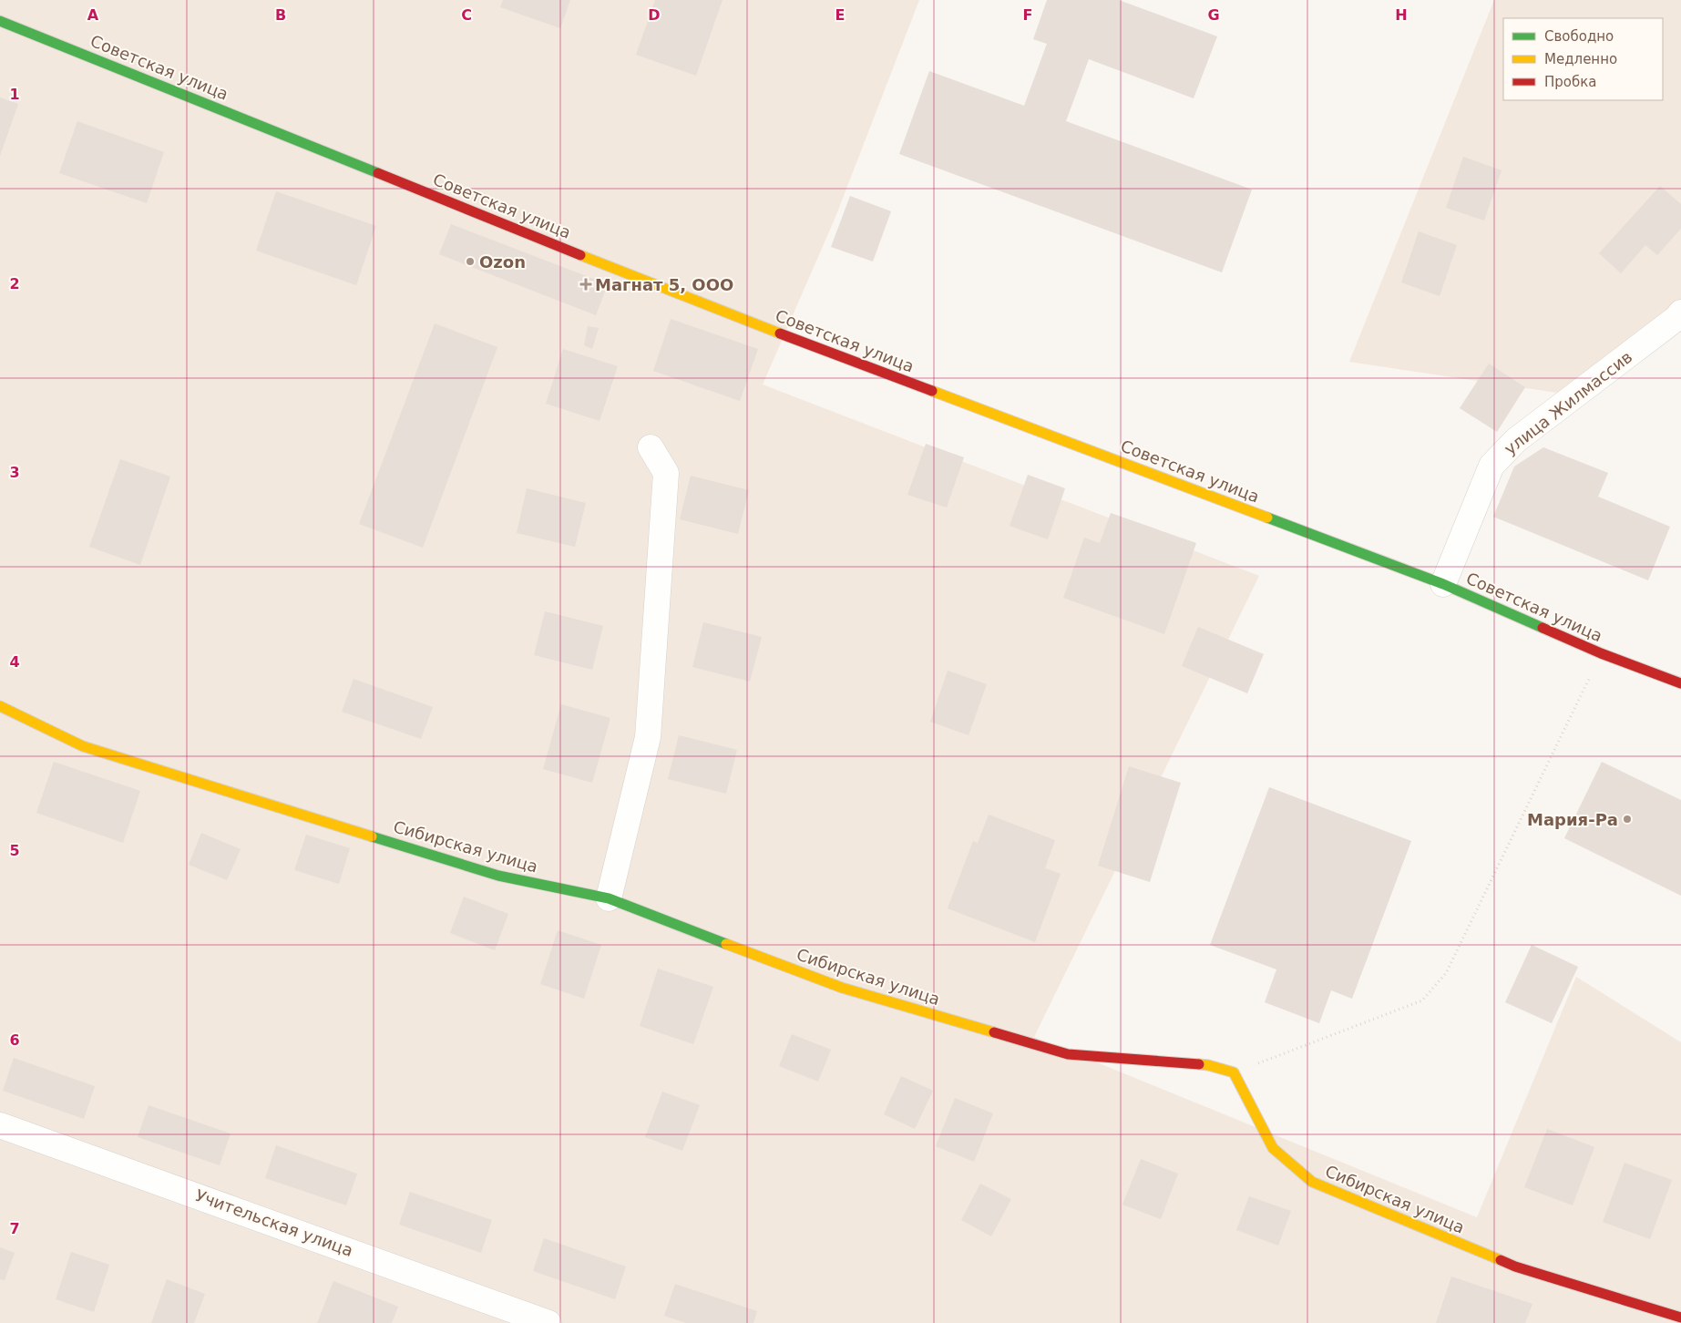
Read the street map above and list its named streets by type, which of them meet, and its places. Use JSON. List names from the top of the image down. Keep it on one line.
{"streets":{"street":["Советская улица","улица Жилмассив","Сибирская улица","Учительская улица"]},"crossings":[["Советская улица","улица Жилмассив"]],"places":{"other":["Ozon","Мария-Ра"],"health":["Магнат 5, ООО"]},"legend":["Свободно","Медленно","Пробка"],"grid":{"columns":["A","B","C","D","E","F","G","H"],"rows":["1","2","3","4","5","6","7"]}}
